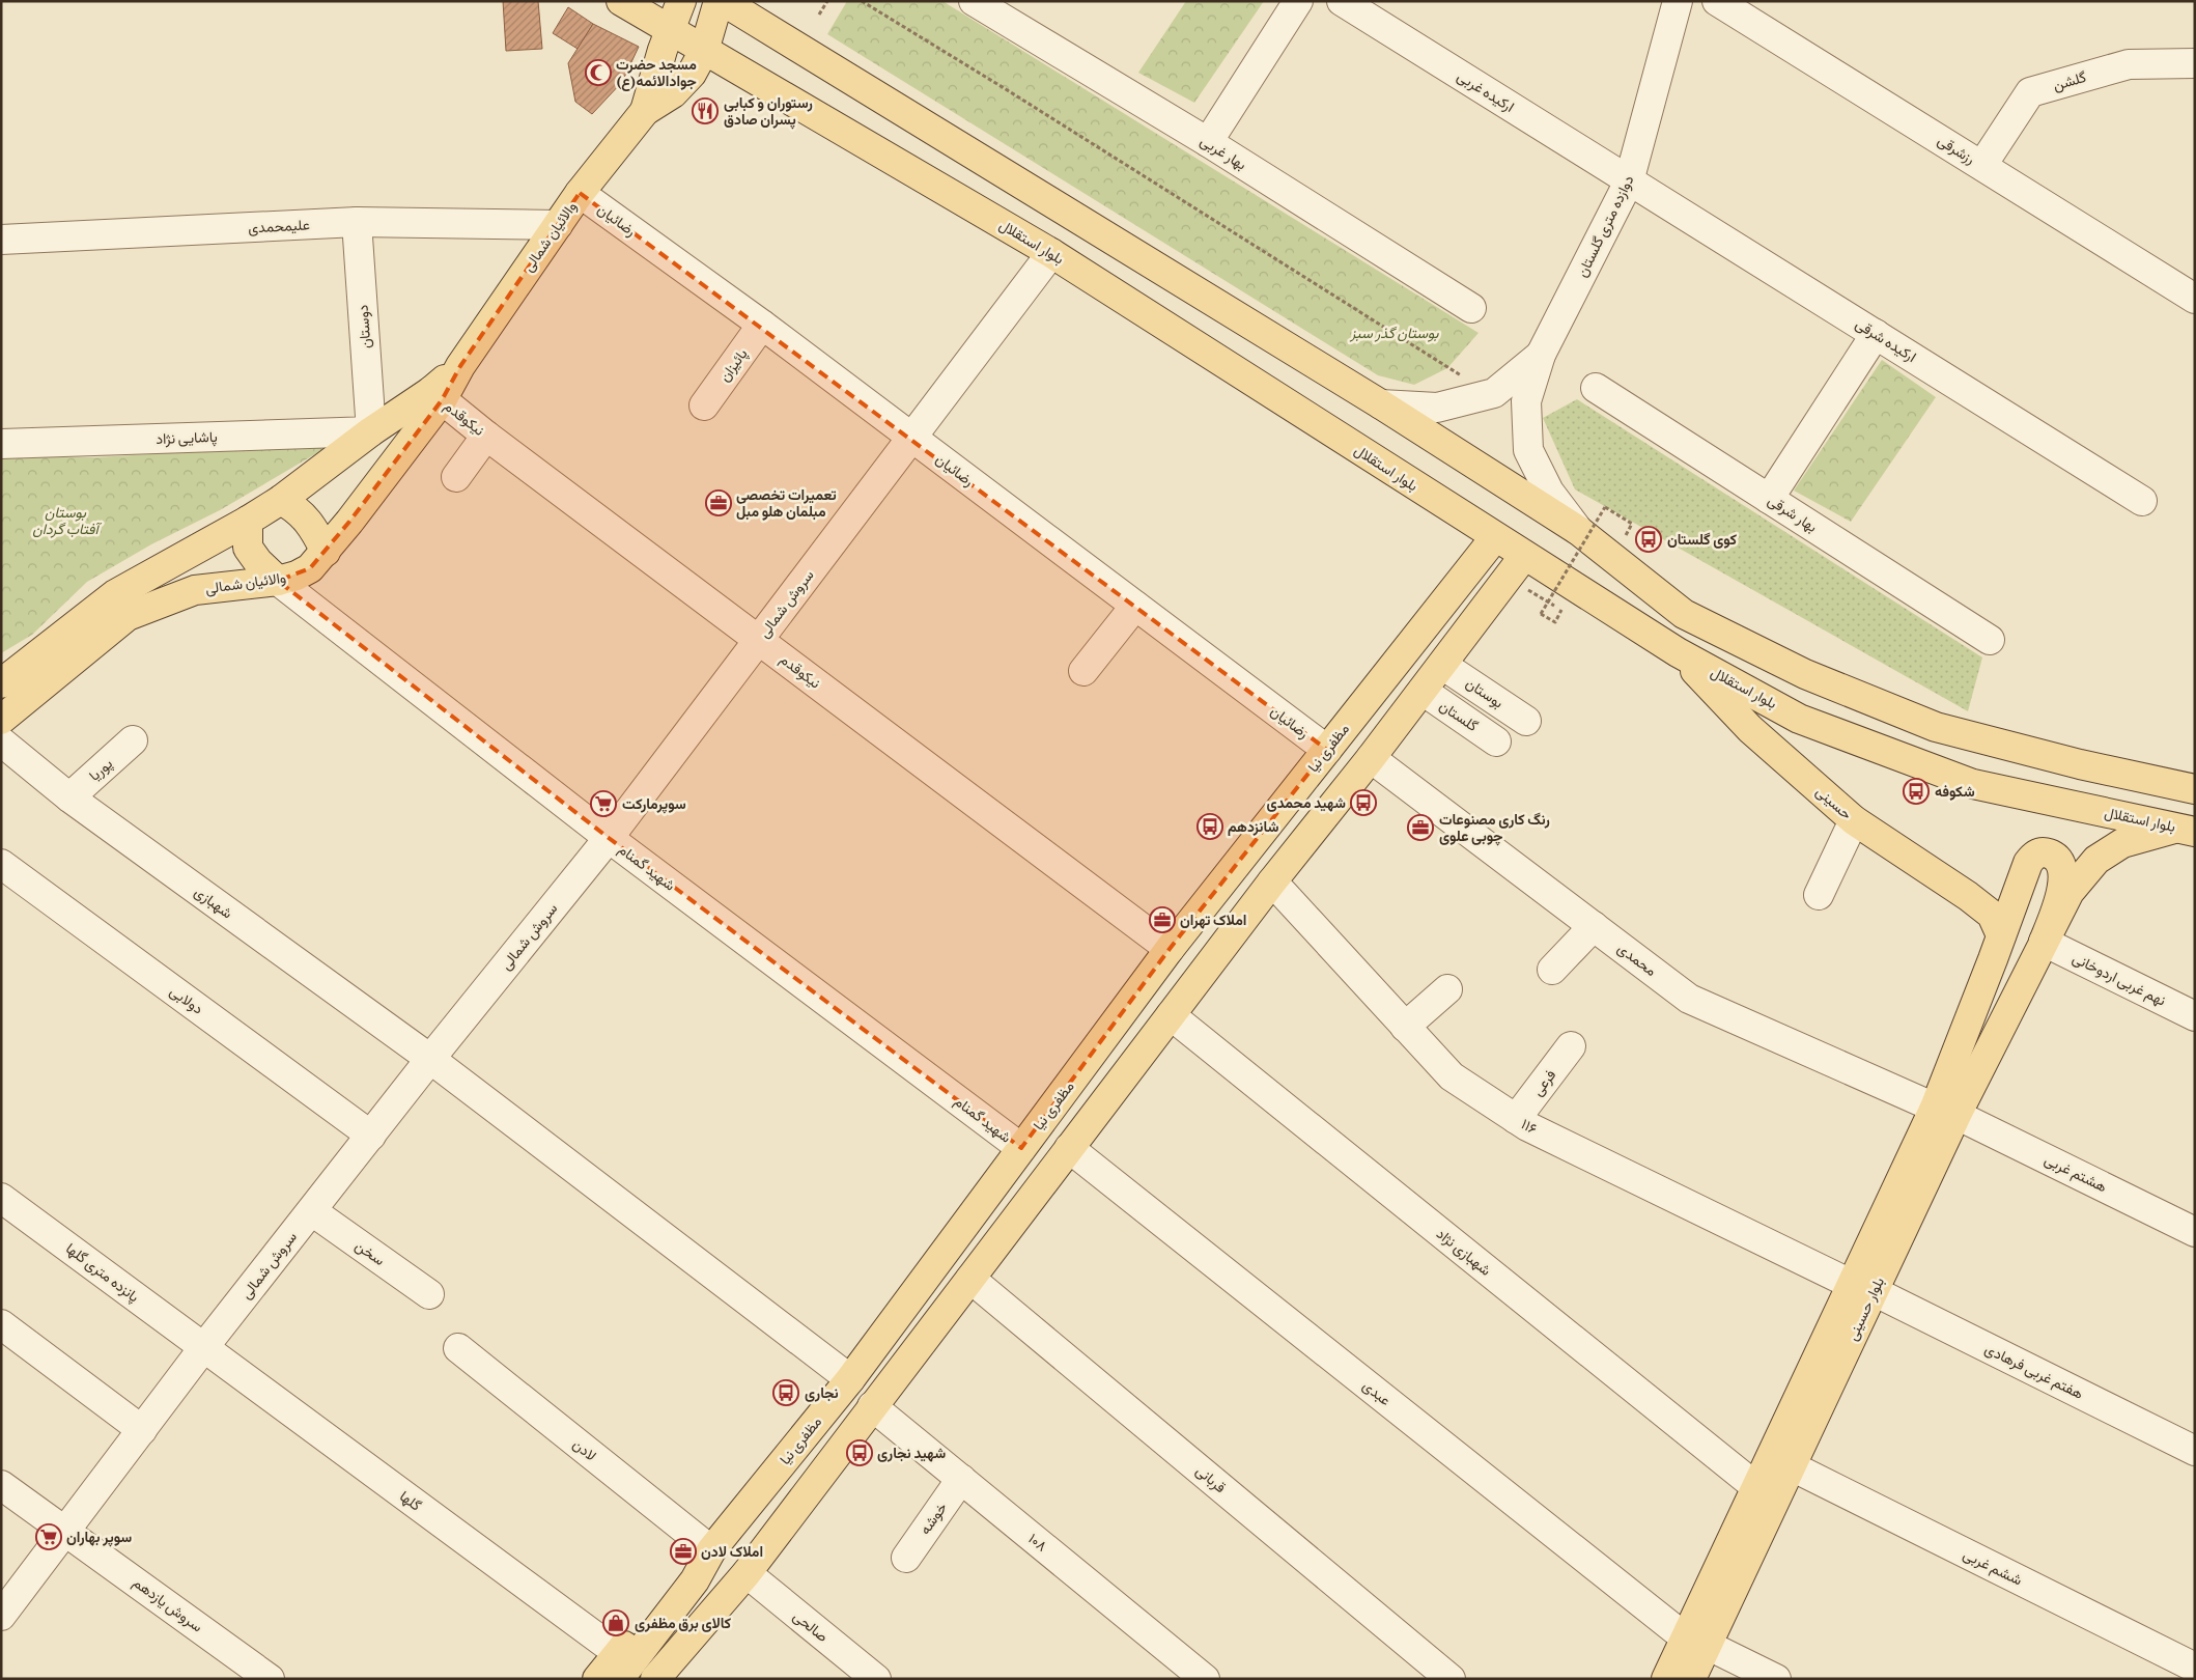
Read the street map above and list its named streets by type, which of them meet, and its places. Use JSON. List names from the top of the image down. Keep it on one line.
{"streets":{"main road":["والائیان شمالی","بلوار استقلال","مظفری نیا","حسینی","بلوار حسینی"],"street":["گلشن","ارکیده غربی","رزشرقی","بهار غربی","رضائیان","علیمحمدی","دوازده متری گلستان","دوستان","ارکیده شرقی","پائیزان","نیکوقدم","پاشایی نژاد","بهار شرقی","سروش شمالی","بوستان","گلستان","پوریا","شهید گمنام","شهبازی","محمدی","نهم غربی اردوخانی","دولابی","فرعی","۱۱۶","هشتم غربی","شهبازی نژاد","سخن","پانزده متری گلها","هفتم غربی فرهادی","عبدی","لادن","قربانی","گلها","خوشه","۱۰۸","ششم غربی","سروش یازدهم","صالحی"]},"crossings":[["گلشن","رزشرقی"],["ارکیده غربی","دوازده متری گلستان"],["ارکیده غربی","ارکیده شرقی"],["رضائیان","والائیان شمالی"],["رضائیان","پائیزان"],["رضائیان","سروش شمالی"],["رضائیان","مظفری نیا"],["علیمحمدی","والائیان شمالی"],["علیمحمدی","دوستان"],["دوازده متری گلستان","ارکیده شرقی"],["والائیان شمالی","بلوار استقلال"],["والائیان شمالی","دوستان"],["والائیان شمالی","نیکوقدم"],["والائیان شمالی","پاشایی نژاد"],["والائیان شمالی","شهید گمنام"],["بلوار استقلال","سروش شمالی"],["بلوار استقلال","مظفری نیا"],["بلوار استقلال","حسینی"],["دوستان","پاشایی نژاد"],["نیکوقدم","سروش شمالی"],["نیکوقدم","مظفری نیا"],["سروش شمالی","شهید گمنام"],["سروش شمالی","شهبازی"],["سروش شمالی","دولابی"],["سروش شمالی","سخن"],["سروش شمالی","پانزده متری گلها"],["سروش شمالی","گلها"],["سروش شمالی","سروش یازدهم"],["مظفری نیا","شهید گمنام"],["مظفری نیا","شهبازی"],["مظفری نیا","لادن"],["مظفری نیا","گلها"],["پوریا","شهبازی"],["حسینی","بلوار حسینی"],["محمدی","هشتم غربی"],["محمدی","بلوار حسینی"],["نهم غربی اردوخانی","بلوار حسینی"],["فرعی","۱۱۶"],["۱۱۶","بلوار حسینی"],["۱۱۶","هفتم غربی فرهادی"],["هشتم غربی","بلوار حسینی"],["شهبازی نژاد","بلوار حسینی"],["پانزده متری گلها","گلها"],["بلوار حسینی","هفتم غربی فرهادی"],["بلوار حسینی","عبدی"],["بلوار حسینی","ششم غربی"],["خوشه","۱۰۸"]],"parks":["بوستان گذر سبز","بوستان آفتاب گردان"],"places":{"mosque":["مسجد حضرت جوادالائمه(ع)"],"restaurant":["رستوران و کبابی پسران صادق"],"office":["تعمیرات تخصصی مبلمان هلو مبل","رنگ کاری مصنوعات چوبی علوی","املاک تهران","املاک لادن"],"bus stop":["کوی گلستان","شکوفه","شهید محمدی","شانزدهم","نجاری","شهید نجاری"],"supermarket":["سوپرمارکت","سوپر بهاران"],"shop":["کالای برق مظفری"]}}
